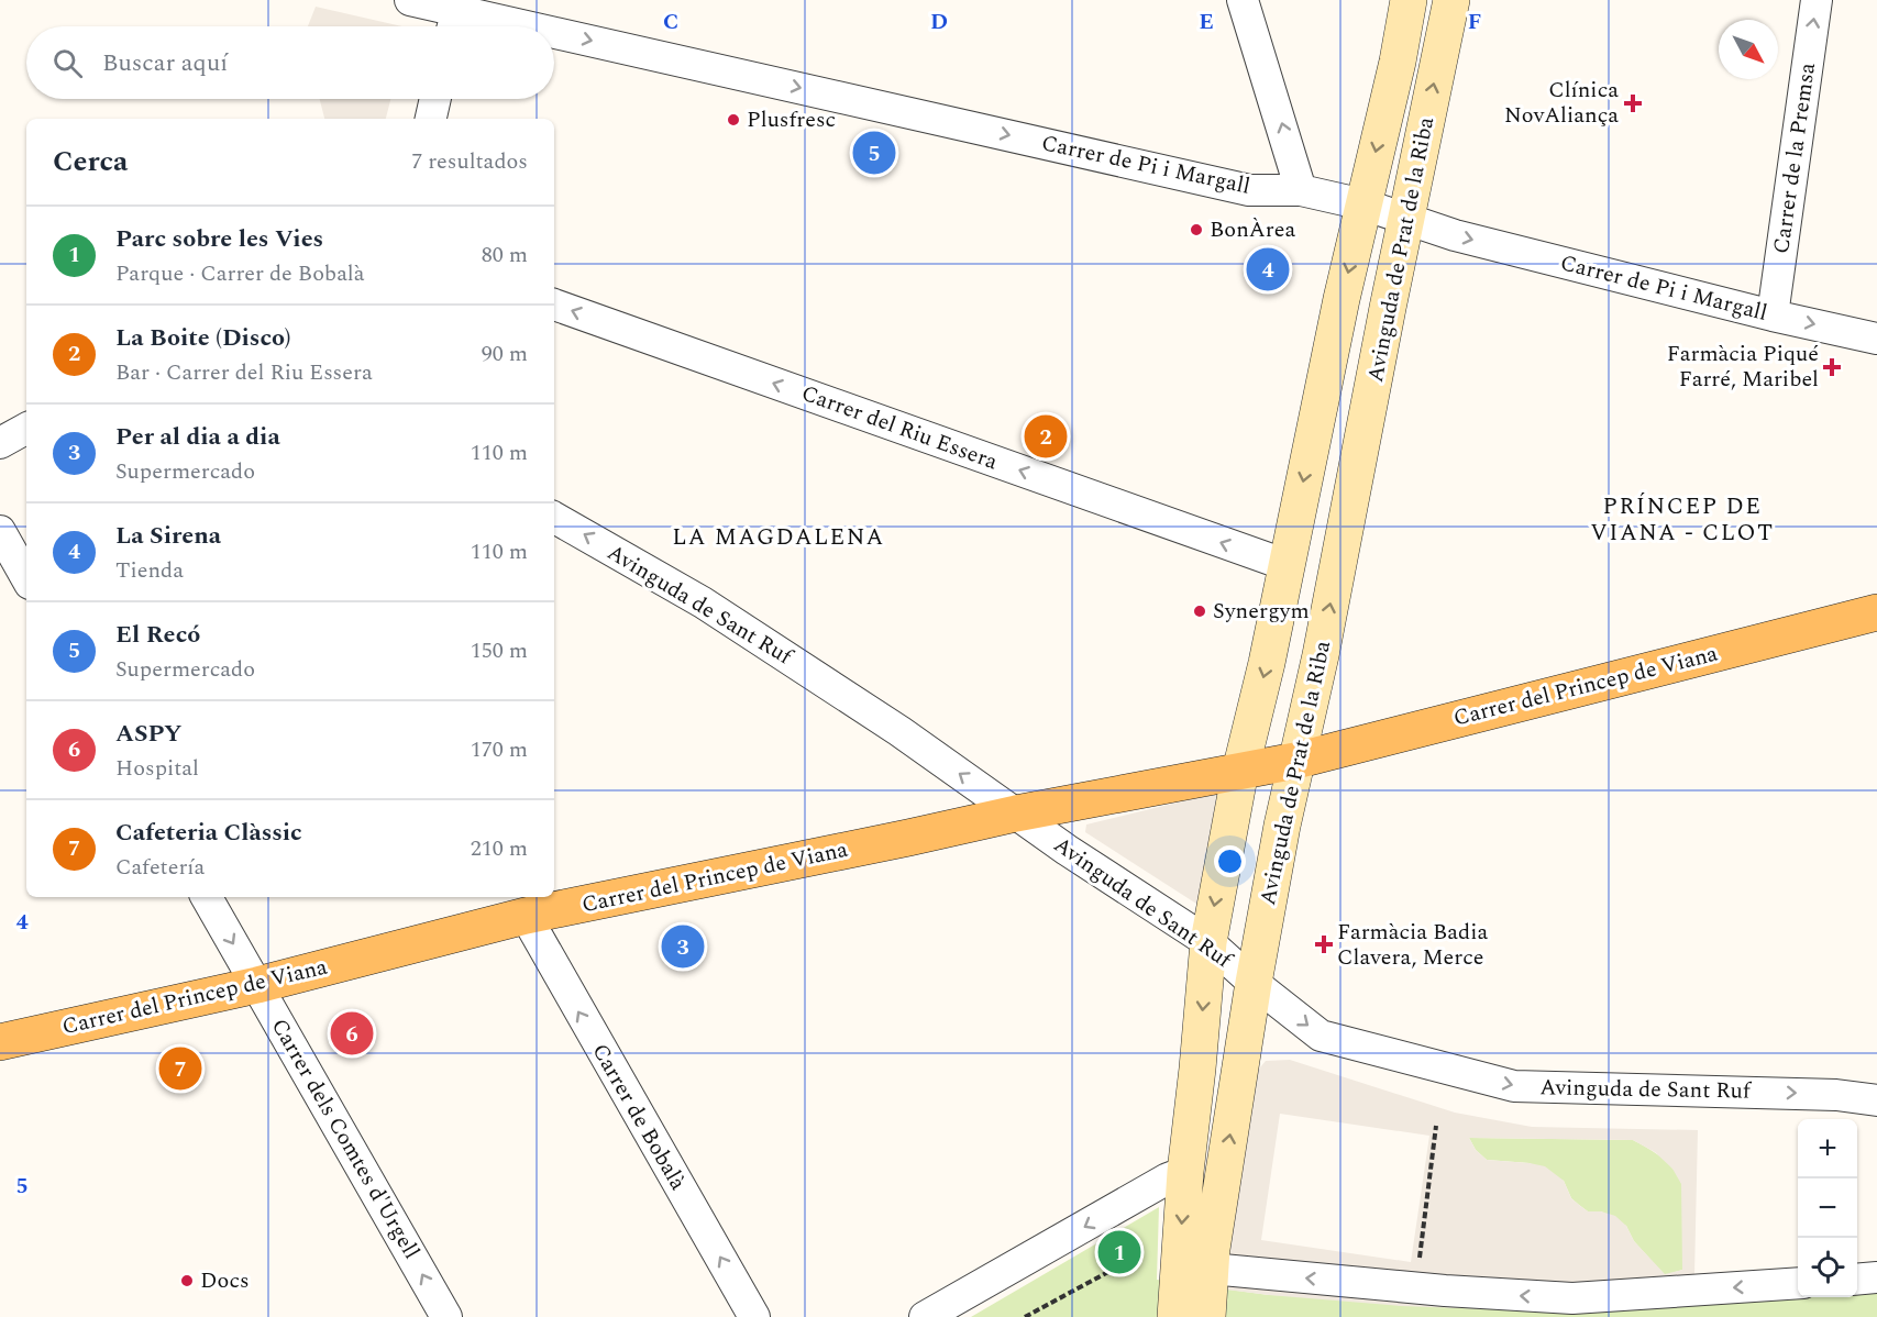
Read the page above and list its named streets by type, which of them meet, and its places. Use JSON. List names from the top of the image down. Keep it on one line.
{"streets":{"main road":["Avinguda de Prat de la Riba","Carrer del Princep de Viana"],"street":["Carrer de la Premsa","Carrer de Pi i Margall","Carrer del Riu Essera","Avinguda de Sant Ruf","Carrer de Bobalà","Carrer dels Comtes d'Urgell"]},"crossings":[["Carrer de la Premsa","Carrer de Pi i Margall"],["Carrer de Pi i Margall","Avinguda de Prat de la Riba"],["Avinguda de Prat de la Riba","Carrer del Riu Essera"],["Avinguda de Prat de la Riba","Avinguda de Sant Ruf"],["Avinguda de Prat de la Riba","Carrer del Princep de Viana"],["Avinguda de Sant Ruf","Carrer del Princep de Viana"],["Carrer del Princep de Viana","Carrer de Bobalà"],["Carrer del Princep de Viana","Carrer dels Comtes d'Urgell"]],"one_way":["Carrer de la Premsa","Carrer de Pi i Margall","Carrer del Riu Essera","Carrer de Bobalà"],"districts":["PRÍNCEP DE VIANA - CLOT","LA MAGDALENA"],"places":{"health":["Clínica NovAliança","Farmàcia Piqué Farré, Maribel","Farmàcia Badia Clavera, Merce"],"other":["Plusfresc","BonÀrea","Synergym","Docs"]},"north":"bottom right","page":{"search":"Buscar aquí","heading":["Cerca","7 resultados"],"pins":["5","4","2","3","6","7","1"],"list":[{"mark":"1","name":"Parc sobre les Vies","note":"Parque · Carrer de Bobalà","value":"80 m"},{"mark":"2","name":"La Boite (Disco)","note":"Bar · Carrer del Riu Essera","value":"90 m"},{"mark":"3","name":"Per al dia a dia","note":"Supermercado","value":"110 m"},{"mark":"4","name":"La Sirena","note":"Tienda","value":"110 m"},{"mark":"5","name":"El Recó","note":"Supermercado","value":"150 m"},{"mark":"6","name":"ASPY","note":"Hospital","value":"170 m"},{"mark":"7","name":"Cafeteria Clàssic","note":"Cafetería","value":"210 m"}],"map_buttons":["+","−"]},"grid":{"columns":["C","D","E","F"],"rows":["4","5"]}}
